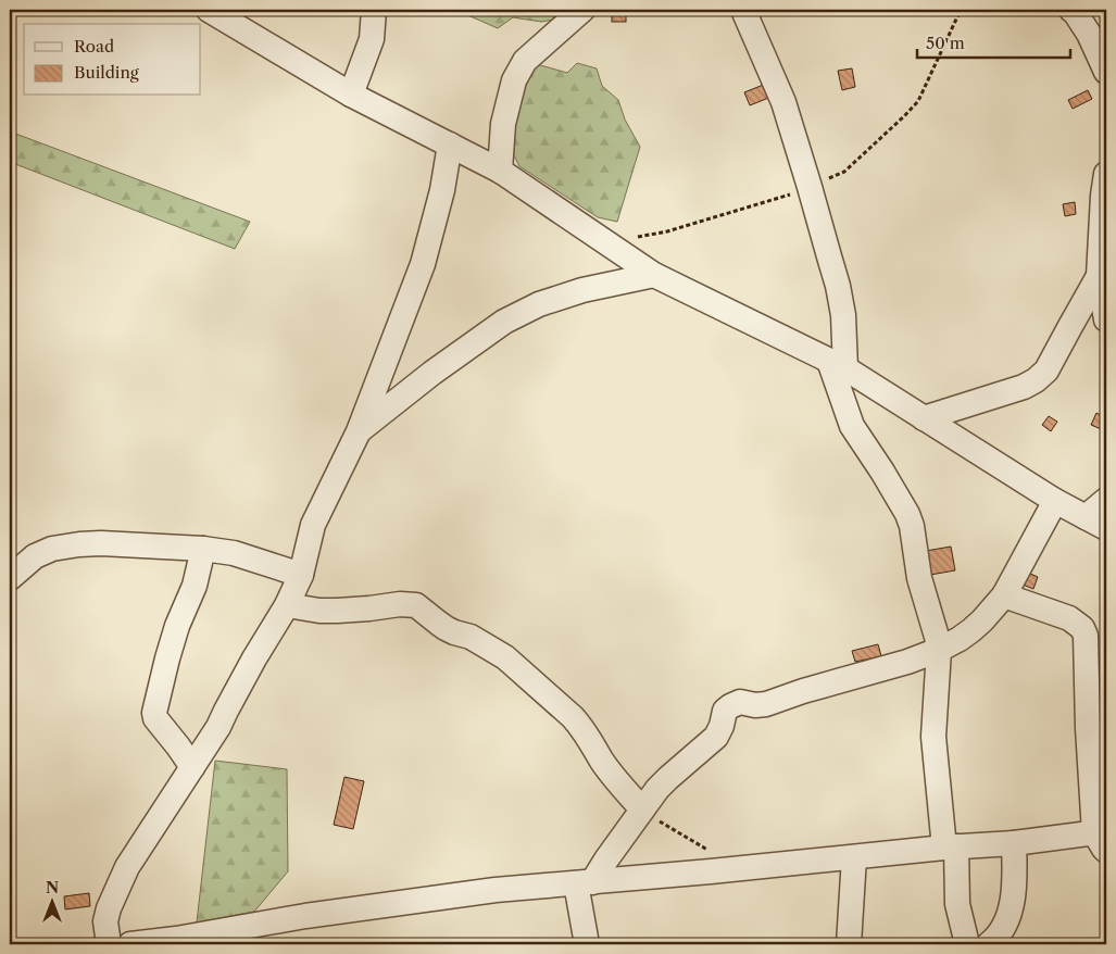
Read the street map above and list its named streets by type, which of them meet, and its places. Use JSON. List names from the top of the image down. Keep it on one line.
{"legend":["Road","Building"],"scale_bar":"50 m","north":"top"}
